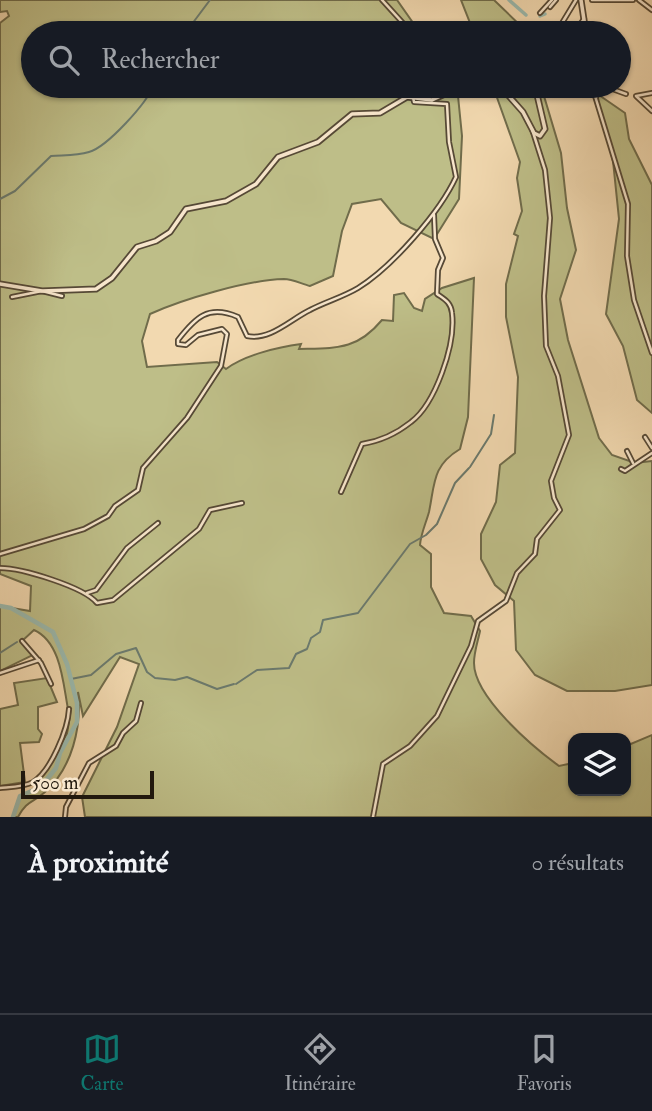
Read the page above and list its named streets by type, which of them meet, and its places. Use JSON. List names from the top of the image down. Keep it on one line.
{"scale_bar":"500 m","page":{"search":"Rechercher","scale":"500 m","heading":["À proximité","0 résultats"],"nav":["Carte","Itinéraire","Favoris"]}}
